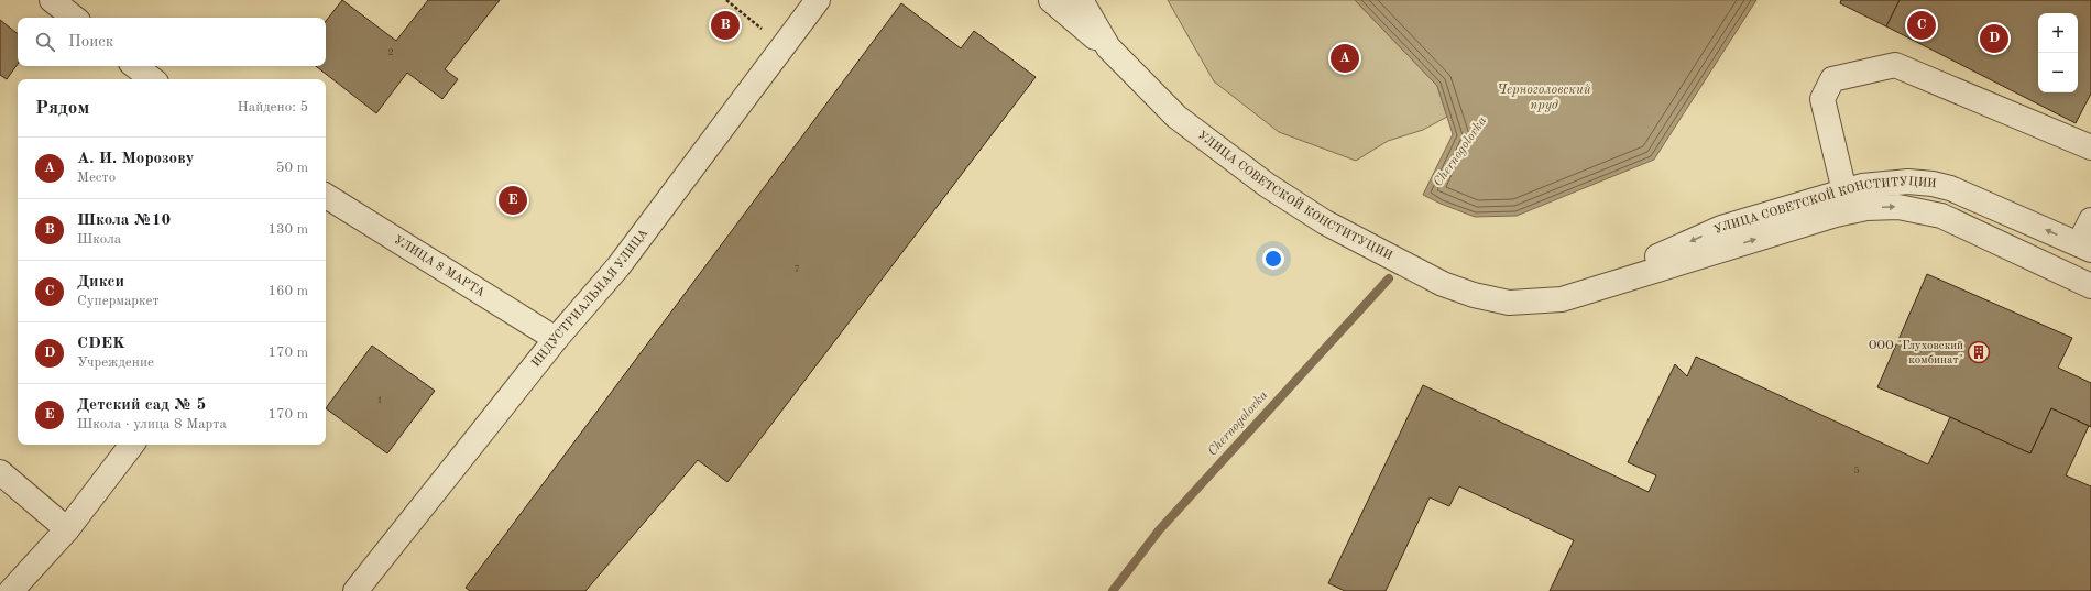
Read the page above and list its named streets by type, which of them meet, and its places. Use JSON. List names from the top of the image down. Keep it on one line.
{"streets":{"street":["УЛИЦА СОВЕТСКОЙ КОНСТИТУЦИИ","УЛИЦА 8 МАРТА","ИНДУСТРИАЛЬНАЯ УЛИЦА"]},"crossings":[["УЛИЦА 8 МАРТА","ИНДУСТРИАЛЬНАЯ УЛИЦА"]],"water":["Черноголовский пруд","Chernogolovka"],"places":{"building":["ООО \"Глуховский комбинат\""]},"house_numbers":["2","7","1","5"],"page":{"pins":["B","C","D","A","E"],"map_buttons":["+","−"],"search":"Поиск","heading":["Рядом","Найдено: 5"],"list":[{"mark":"A","name":"А. И. Морозову","note":"Место","value":"50 m"},{"mark":"B","name":"Школа №10","note":"Школа","value":"130 m"},{"mark":"C","name":"Дикси","note":"Супермаркет","value":"160 m"},{"mark":"D","name":"CDEK","note":"Учреждение","value":"170 m"},{"mark":"E","name":"Детский сад № 5","note":"Школа · улица 8 Марта","value":"170 m"}]}}
